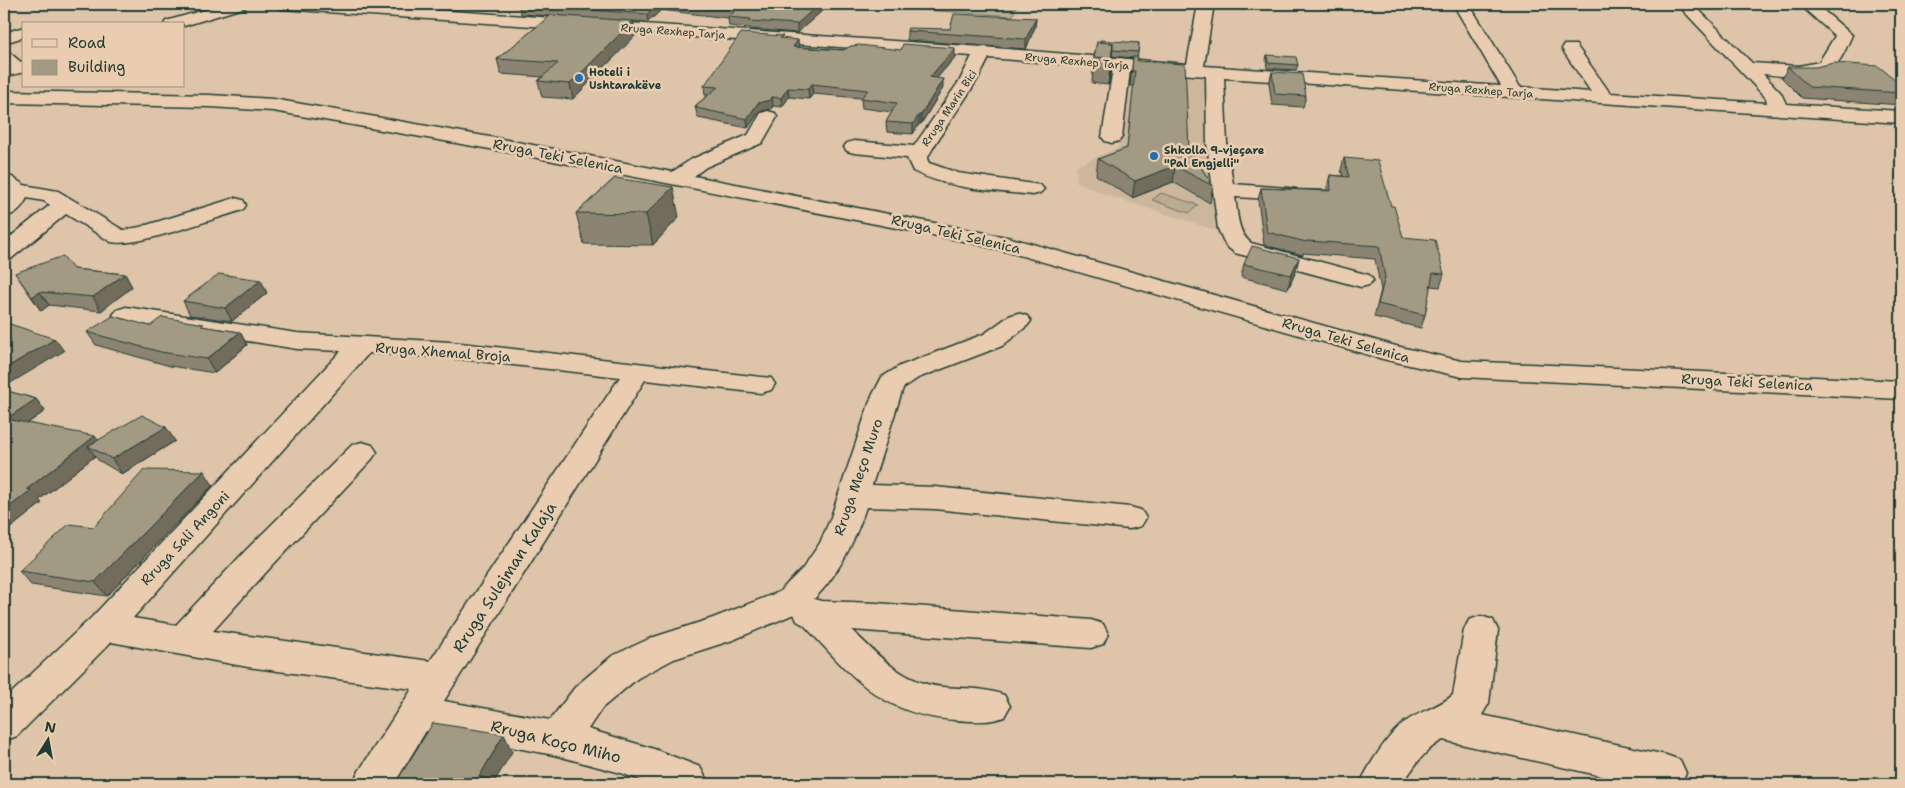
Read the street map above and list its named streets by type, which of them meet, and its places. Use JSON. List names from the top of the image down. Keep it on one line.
{"streets":{"street":["Rruga Rexhep Tarja","Rruga Marin Bici","Rruga Teki Selenica","Rruga Xhemal Broja","Rruga Meço Muro","Rruga Sali Angoni","Rruga Sulejman Kalaja","Rruga Koço Miho"]},"crossings":[["Rruga Rexhep Tarja","Rruga Marin Bici"],["Rruga Xhemal Broja","Rruga Sali Angoni"],["Rruga Xhemal Broja","Rruga Sulejman Kalaja"],["Rruga Meço Muro","Rruga Koço Miho"],["Rruga Sulejman Kalaja","Rruga Koço Miho"]],"places":["Hoteli i Ushtarakëve","Shkolla 9-vjeçare \"Pal Engjelli\""],"legend":["Road","Building"],"north":"top"}
